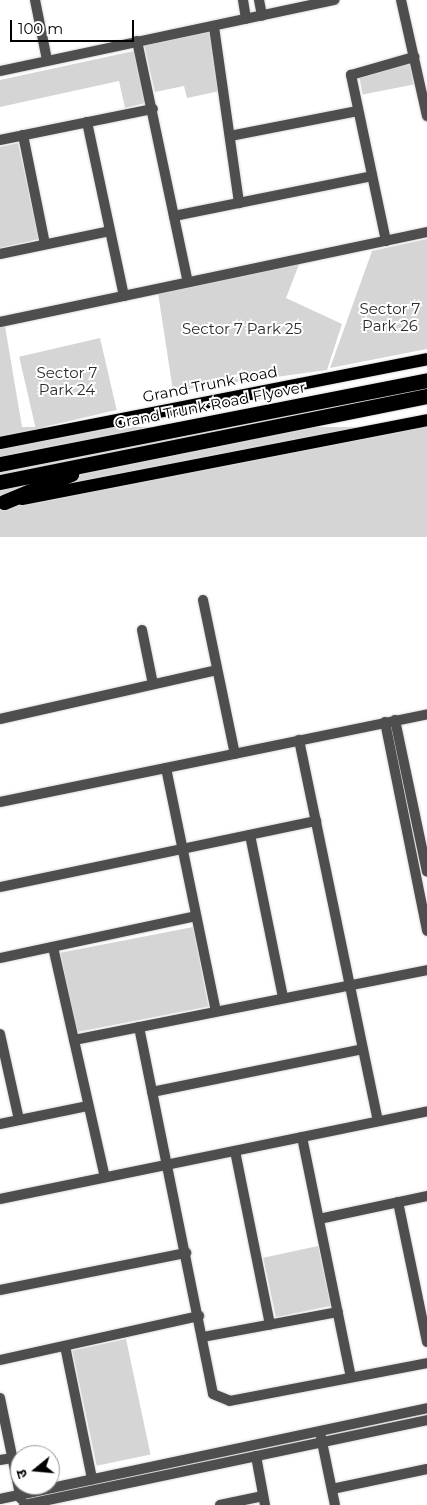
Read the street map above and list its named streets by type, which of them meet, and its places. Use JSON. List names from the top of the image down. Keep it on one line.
{"streets":{"highway":["Grand Trunk Road Flyover"],"main road":["Grand Trunk Road"]},"parks":["Sector 7 Park 26","Sector 7 Park 25","Sector 7 Park 24"],"scale_bar":"100 m","north":"left"}
